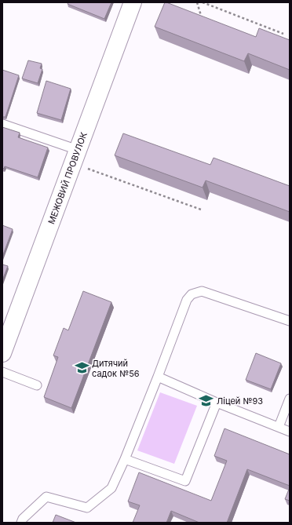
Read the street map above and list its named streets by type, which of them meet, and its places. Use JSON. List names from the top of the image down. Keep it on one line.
{"streets":{"street":["МЕЖОВИЙ ПРОВУЛОК"]},"places":{"school or university":["Дитячий садок №56","Ліцей №93"]}}
